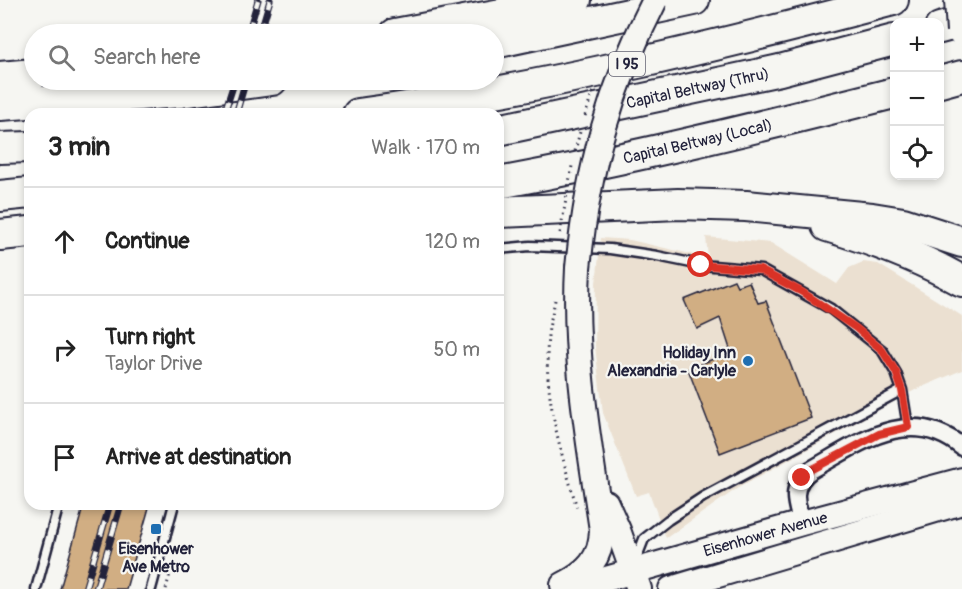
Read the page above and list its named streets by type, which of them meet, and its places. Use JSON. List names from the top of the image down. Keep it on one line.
{"streets":{"highway":["I 95","Capital Beltway (Thru)","Capital Beltway (Local)"],"main road":["Eisenhower Avenue"]},"places":{"other":["Holiday Inn Alexandria - Carlyle"],"transit":["Eisenhower Ave Metro"]},"page":{"map_buttons":["+","−"],"search":"Search here","heading":["3 min","Walk · 170 m"],"list":[["Continue","120 m"],["Turn right","Taylor Drive","50 m"],"Arrive at destination"]}}
